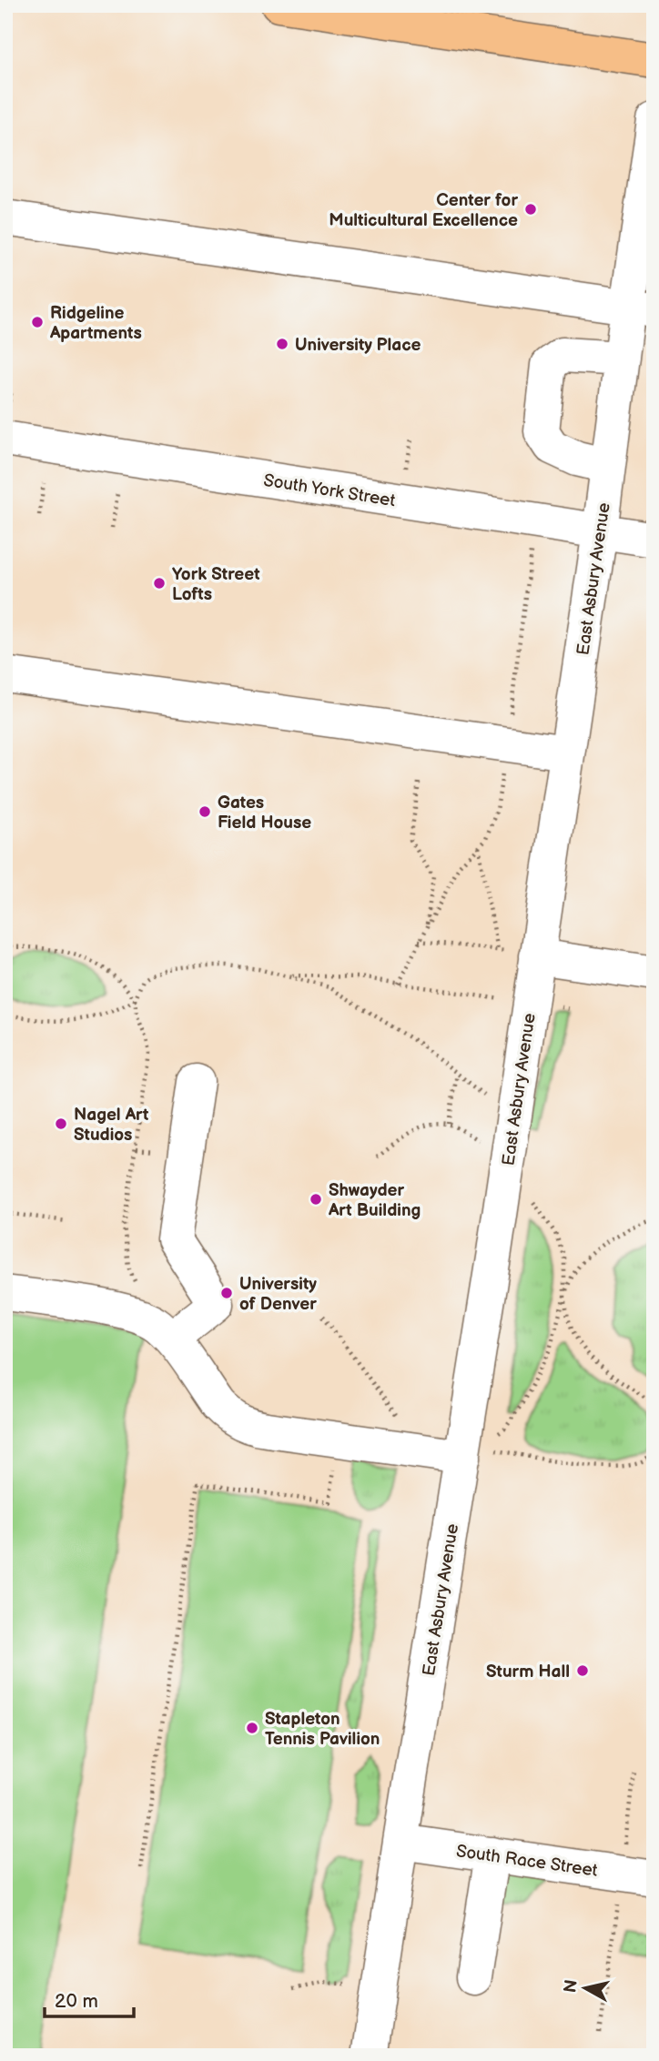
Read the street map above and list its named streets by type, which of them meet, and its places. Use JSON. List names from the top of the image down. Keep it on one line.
{"streets":{"street":["South York Street","East Asbury Avenue","South Race Street"]},"crossings":[["South York Street","East Asbury Avenue"],["East Asbury Avenue","South Race Street"]],"places":["Center for Multicultural Excellence","Ridgeline Apartments","University Place","York Street Lofts","Gates Field House","Nagel Art Studios","Shwayder Art Building","University of Denver","Sturm Hall","Stapleton Tennis Pavilion"],"scale_bar":"20 m","north":"left"}
